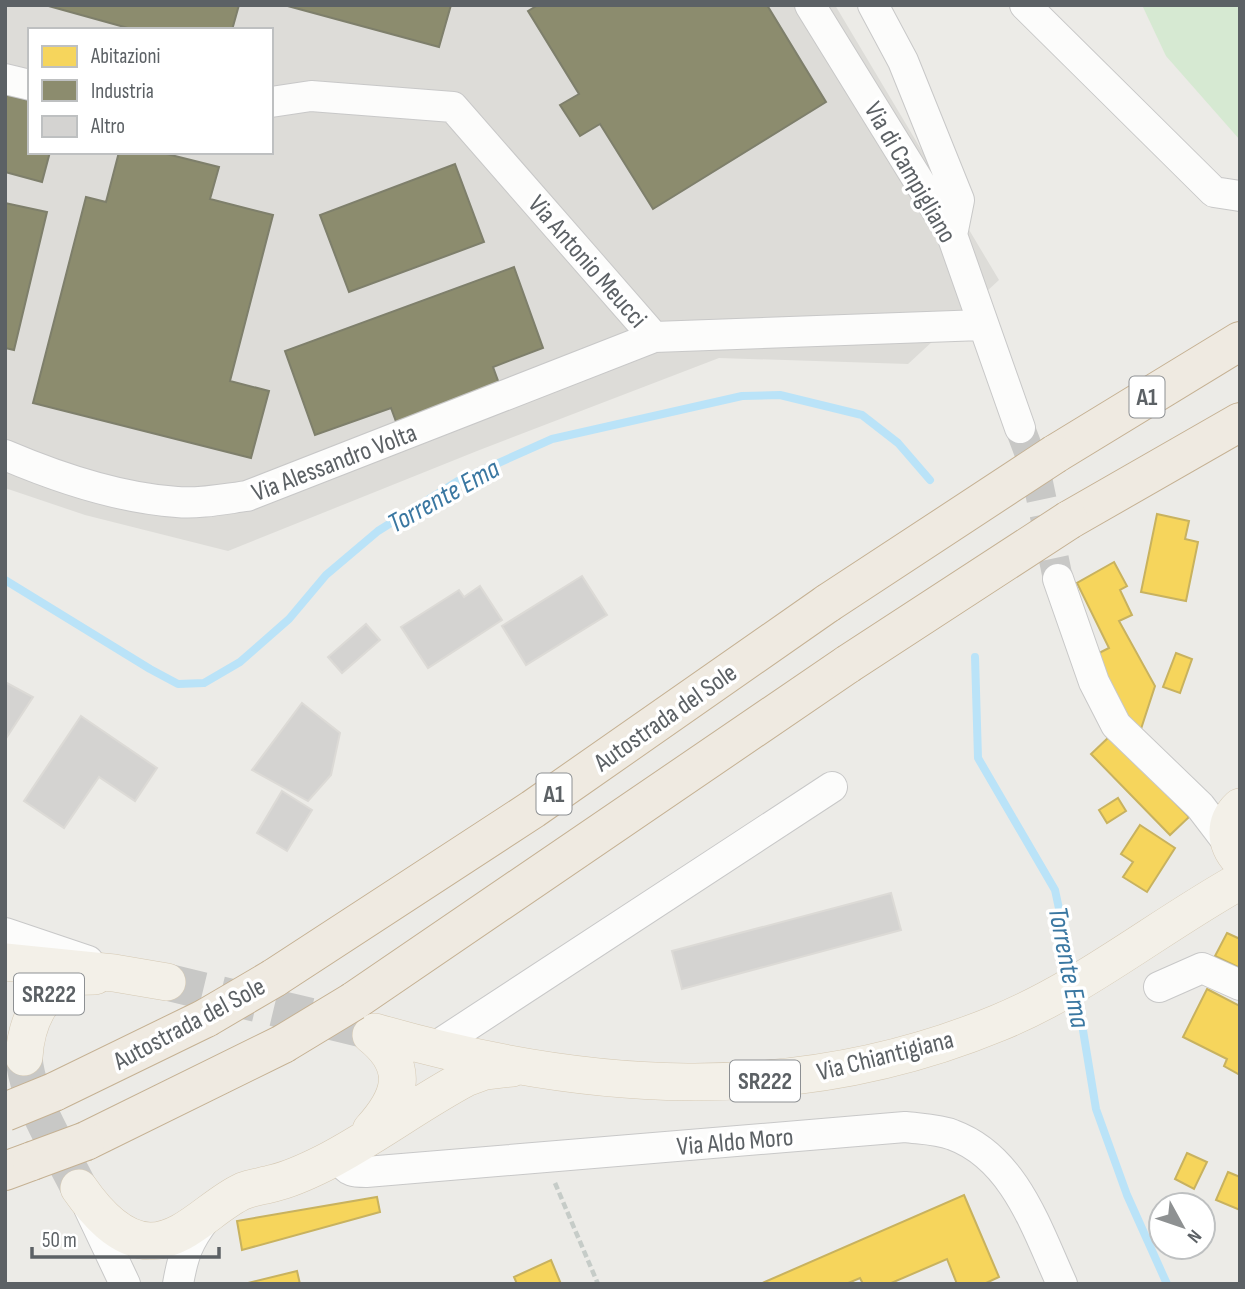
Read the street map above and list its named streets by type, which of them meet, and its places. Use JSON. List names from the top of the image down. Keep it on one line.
{"streets":{"highway":["A1","Autostrada del Sole"],"main road":["SR222","Via Chiantigiana"],"street":["Via di Campigliano","Via Antonio Meucci","Via Alessandro Volta","Via Aldo Moro"]},"crossings":[["Via di Campigliano","Via Antonio Meucci"],["Via Antonio Meucci","Via Alessandro Volta"],["A1","Via Chiantigiana"],["Via Chiantigiana","Via Aldo Moro"]],"water":["Torrente Ema"],"legend":["Abitazioni","Industria","Altro"],"scale_bar":"50 m","north":"bottom right"}
